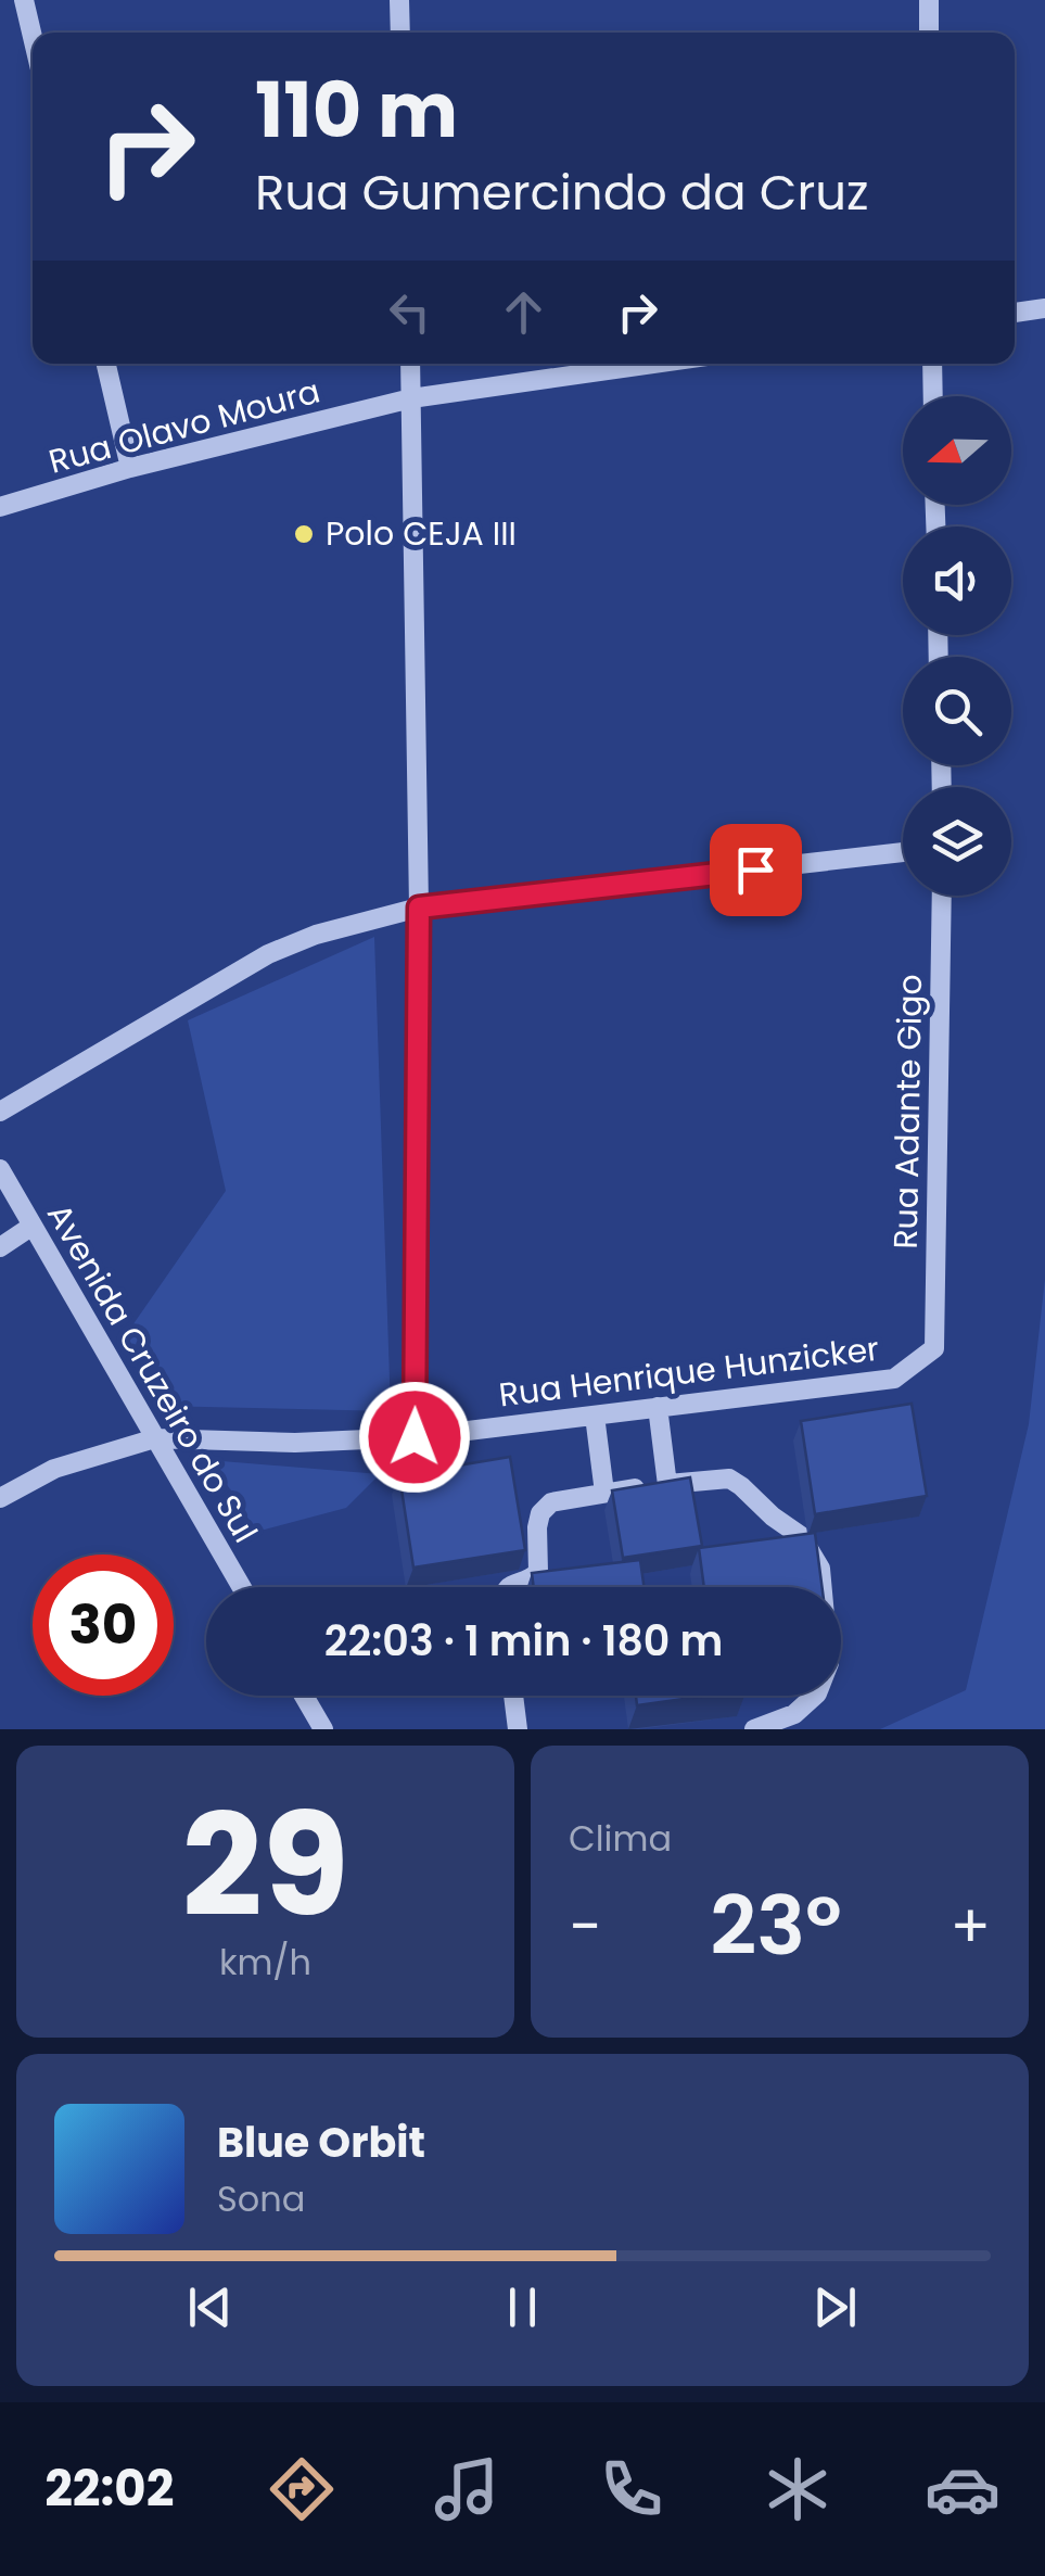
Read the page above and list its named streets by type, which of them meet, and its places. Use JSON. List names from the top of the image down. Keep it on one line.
{"streets":{"street":["Rua Olavo Moura","Rua Adante Gigo","Rua Henrique Hunzicker","Avenida Cruzeiro do Sul"]},"crossings":[["Rua Adante Gigo","Rua Henrique Hunzicker"],["Rua Henrique Hunzicker","Avenida Cruzeiro do Sul"]],"places":["Polo CEJA III"],"north":"left","page":{"turn":["110 m","Rua Gumercindo da Cruz"],"limit":"30","trip":"22:03 · 1 min · 180 m","tile":[["29","km/h"],"Clima"],"heat":["−","23°","+"],"song":["Blue Orbit","Sona"],"tabs":"22:02"}}
